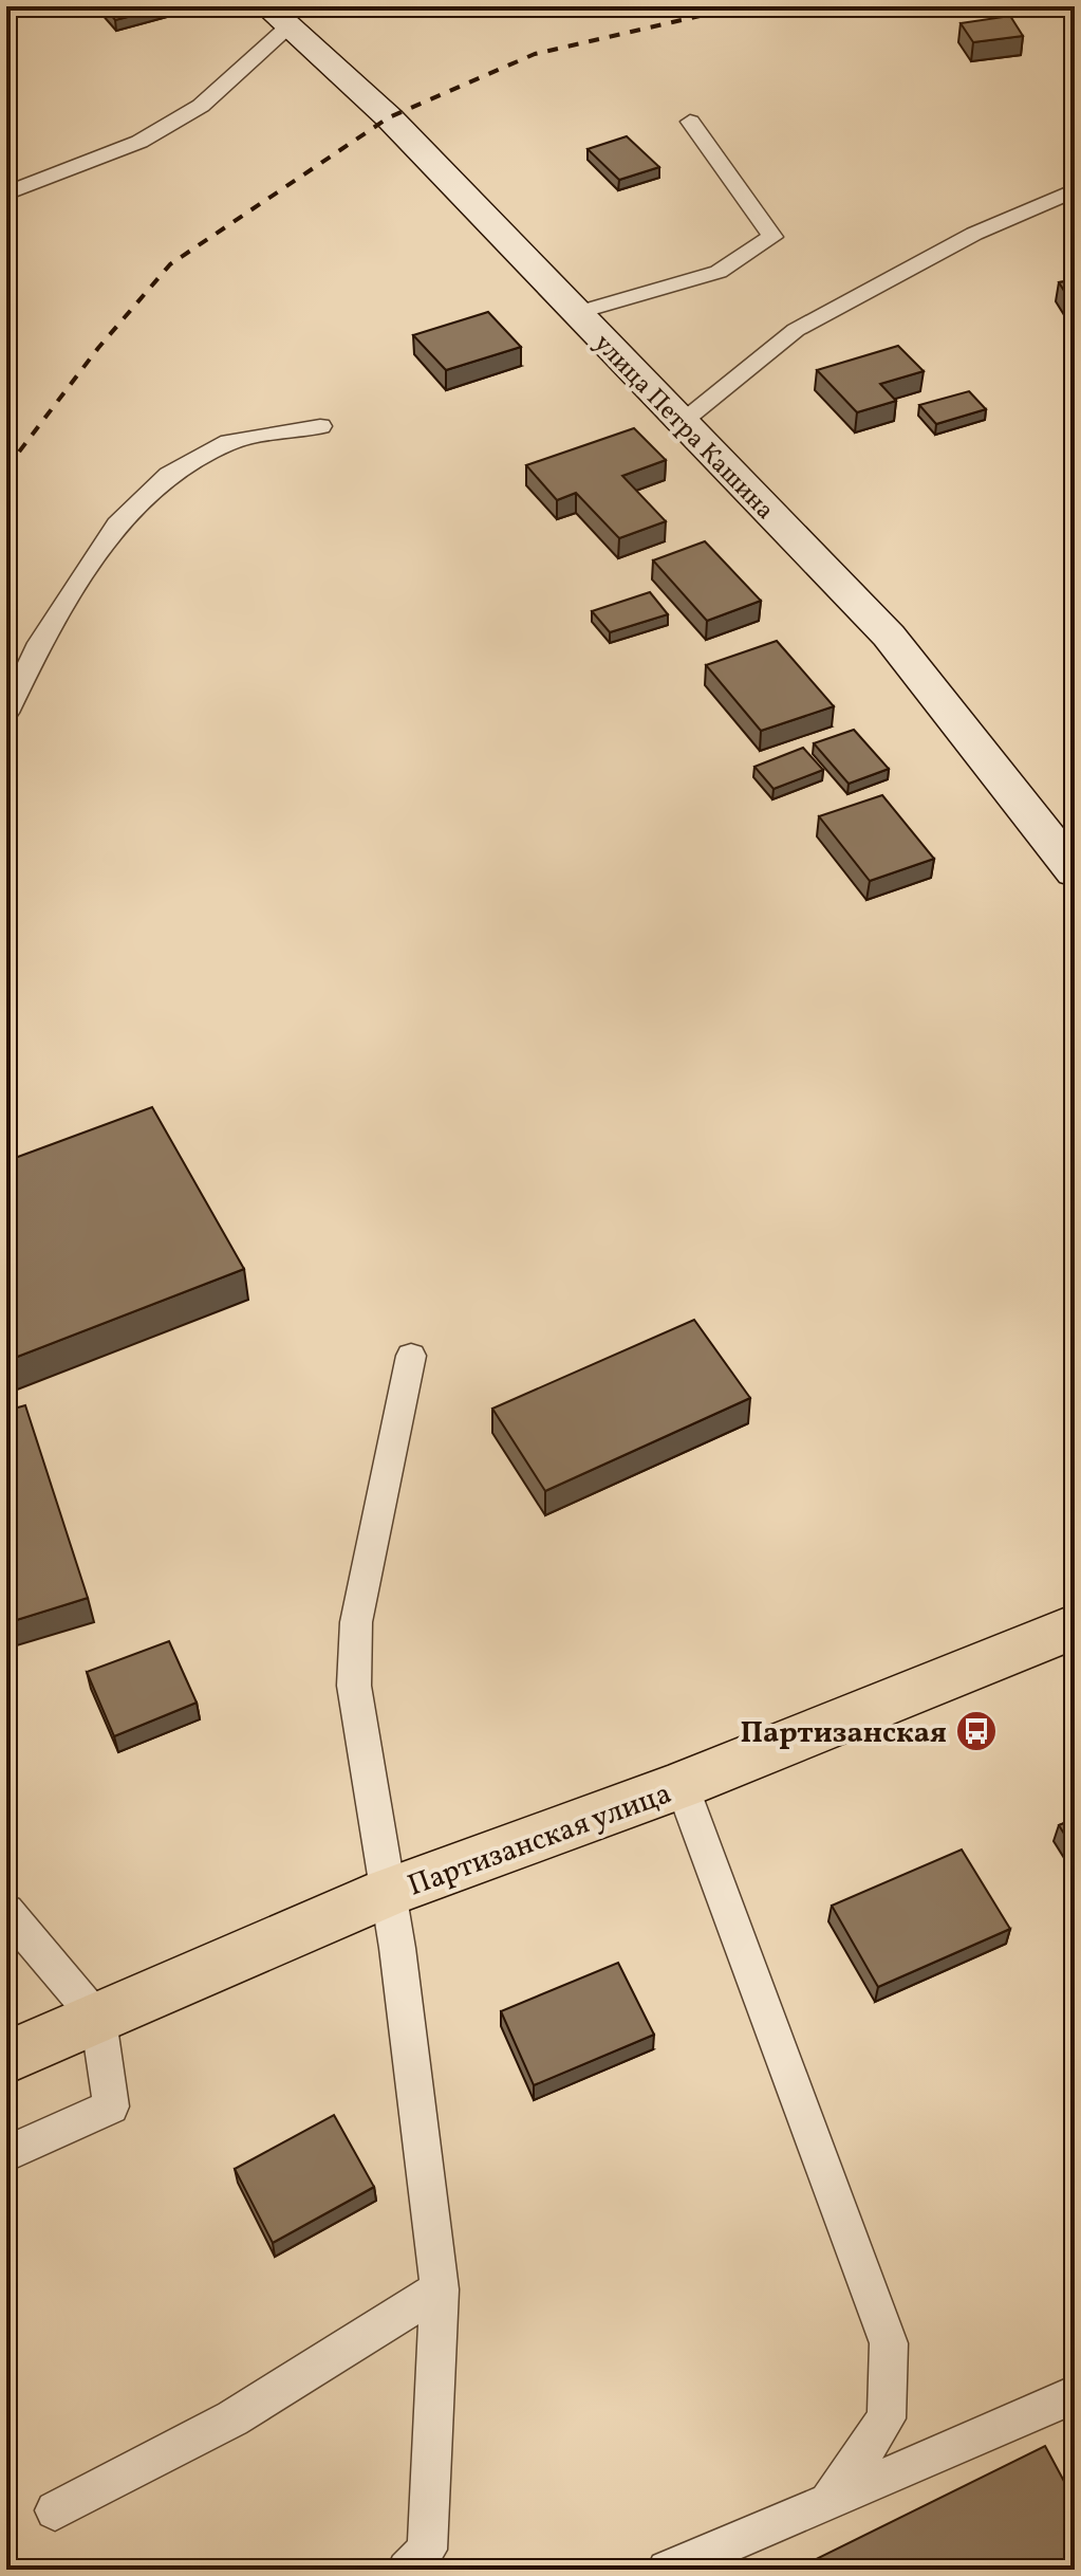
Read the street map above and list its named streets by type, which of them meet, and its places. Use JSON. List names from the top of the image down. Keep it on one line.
{"streets":{"main road":["улица Петра Кашина","Партизанская улица"]},"places":{"bus stop":["Партизанская"]}}
